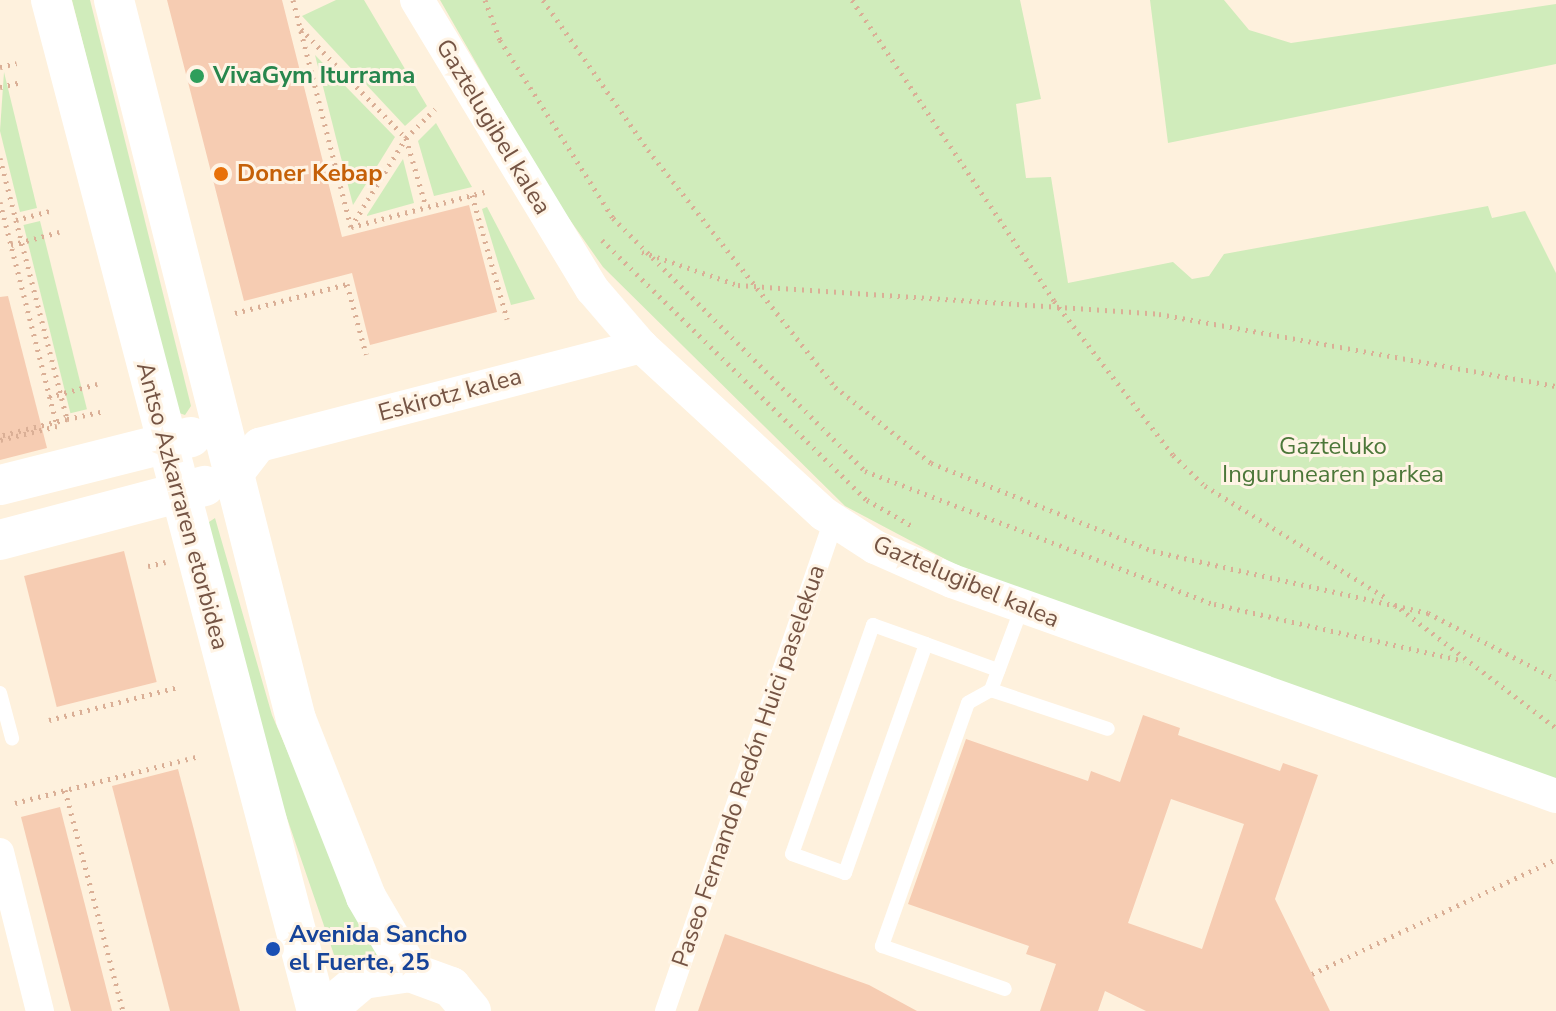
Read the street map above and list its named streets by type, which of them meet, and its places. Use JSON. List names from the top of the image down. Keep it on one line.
{"streets":{"main road":["Antso Azkarraren etorbidea"],"street":["Gaztelugibel kalea","Eskirotz kalea","Paseo Fernando Redón Huici paselekua"]},"crossings":[["Gaztelugibel kalea","Eskirotz kalea"],["Gaztelugibel kalea","Paseo Fernando Redón Huici paselekua"]],"parks":["Gazteluko Ingurunearen parkea"],"places":["VivaGym Iturrama","Doner Kebap","Avenida Sancho el Fuerte, 25"]}
